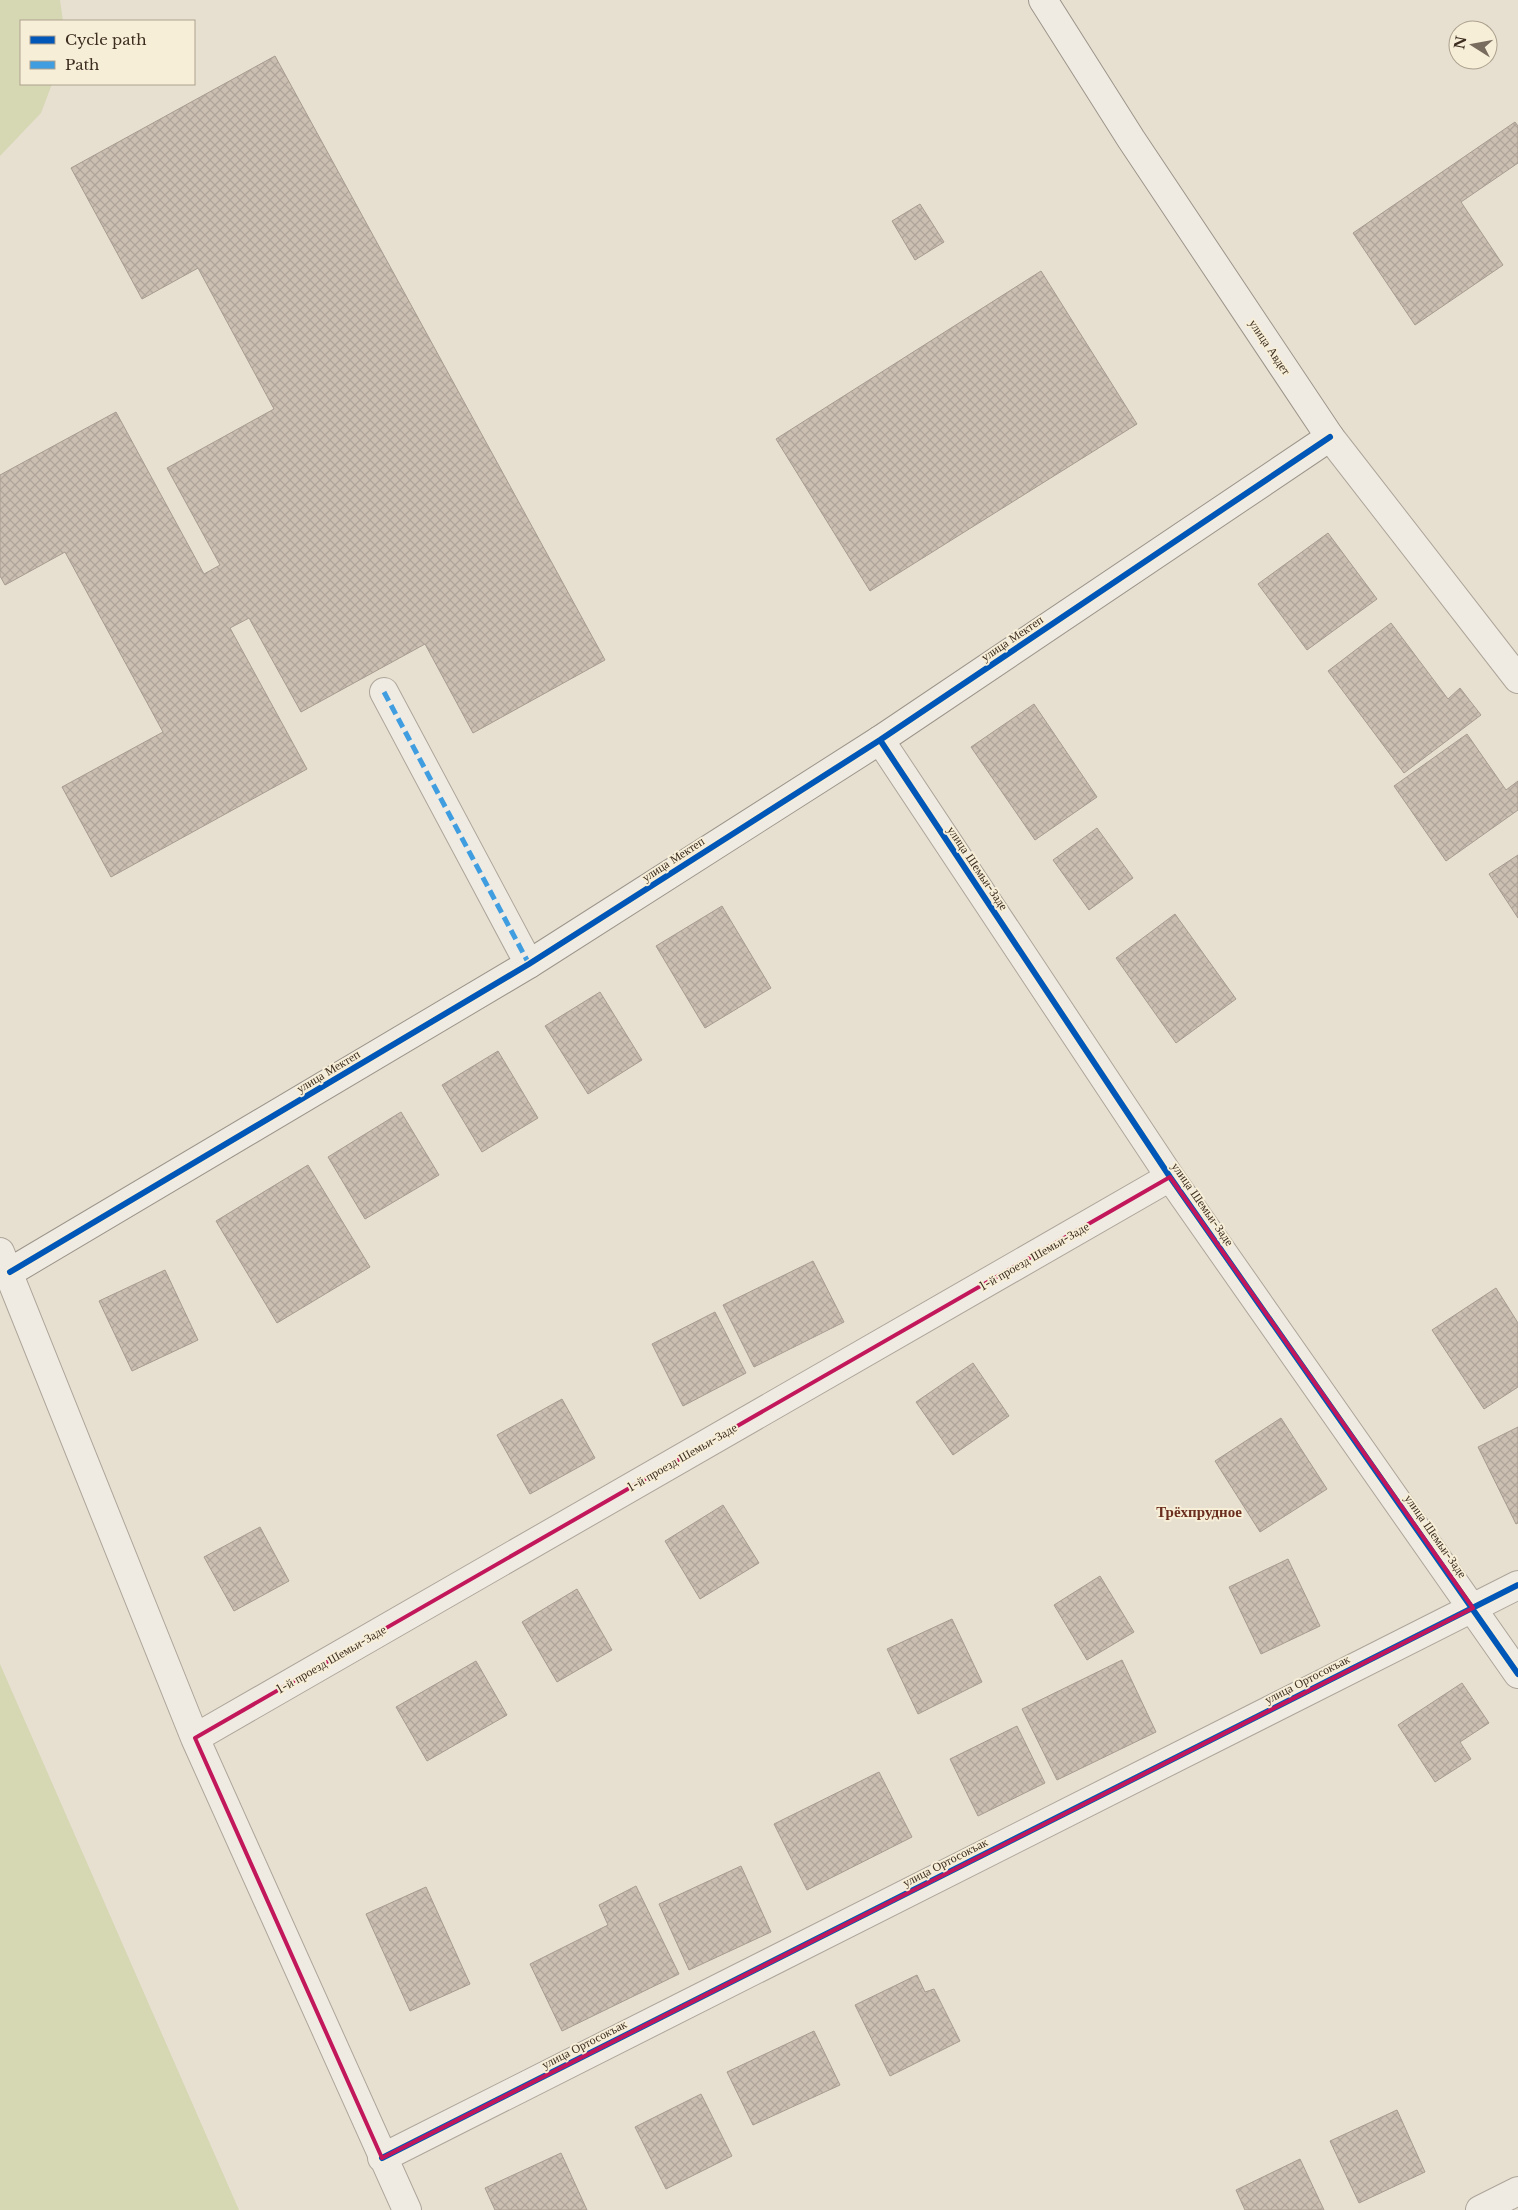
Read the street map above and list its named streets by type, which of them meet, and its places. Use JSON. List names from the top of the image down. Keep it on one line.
{"streets":{"street":["улица Авдет","улица Мектеп","улица Шемьи-Заде","1-й проезд Шемьи-Заде","улица Ортосокъак"]},"crossings":[["улица Авдет","улица Мектеп"],["улица Мектеп","улица Шемьи-Заде"],["улица Шемьи-Заде","1-й проезд Шемьи-Заде"],["улица Шемьи-Заде","улица Ортосокъак"]],"districts":["Трёхпрудное"],"legend":["Cycle path","Path"],"north":"left"}
